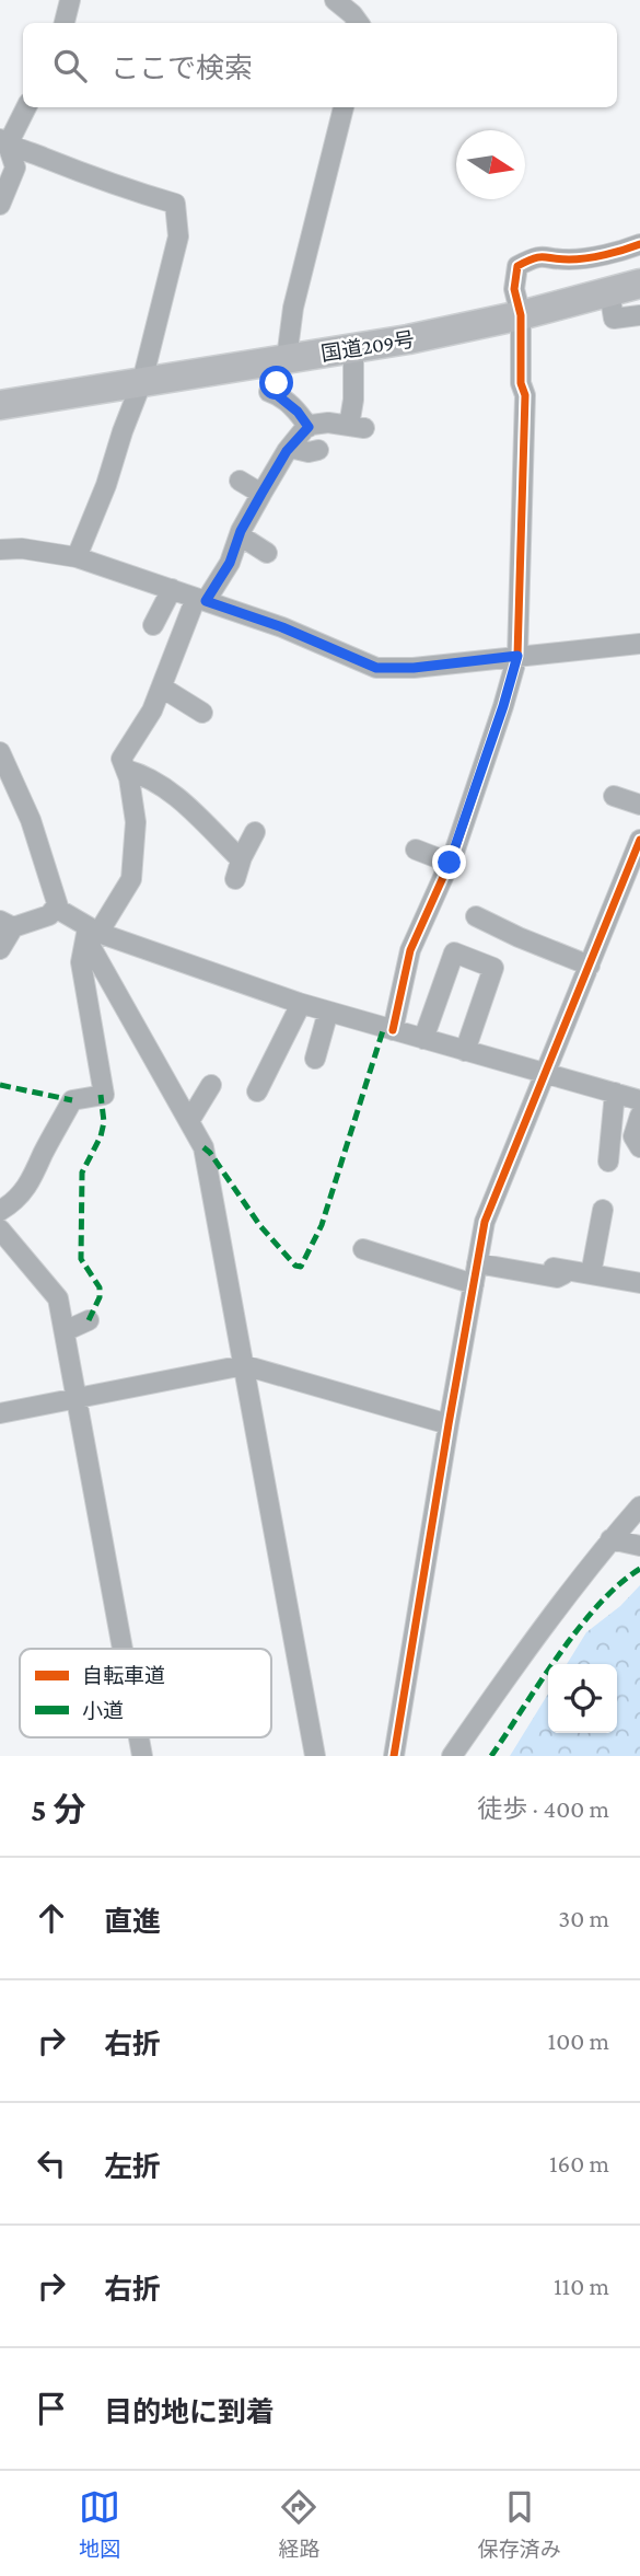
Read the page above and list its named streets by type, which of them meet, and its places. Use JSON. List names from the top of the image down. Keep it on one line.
{"streets":{"highway":["国道209号"]},"legend":["自転車道","小道"],"north":"right","page":{"search":"ここで検索","heading":["5 分","徒歩 · 400 m"],"list":[["直進","30 m"],["右折","100 m"],["左折","160 m"],["右折","110 m"],"目的地に到着"],"nav":["地図","経路","保存済み"]}}
